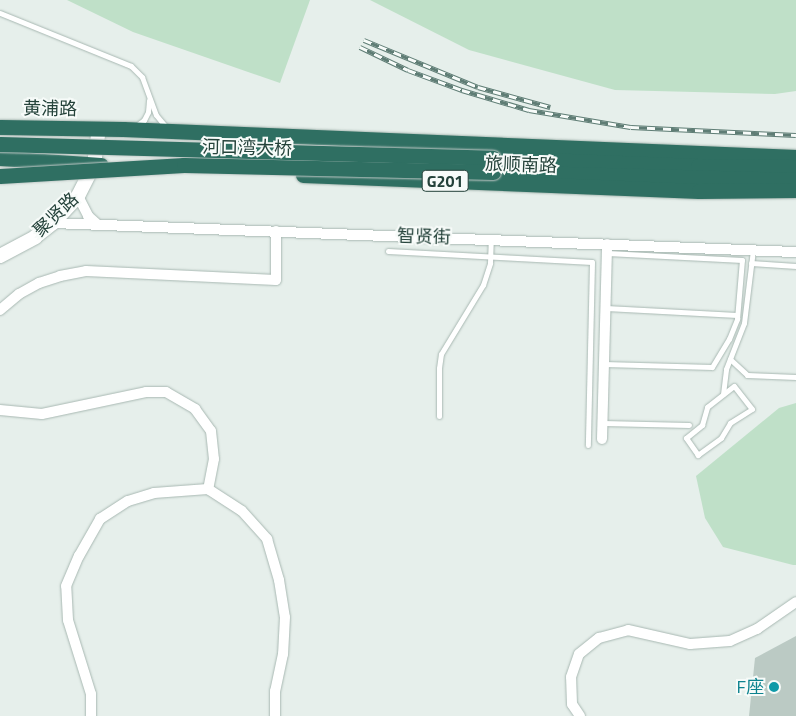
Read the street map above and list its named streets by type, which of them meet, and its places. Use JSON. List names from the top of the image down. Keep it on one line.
{"streets":{"highway":["黄浦路","河口湾大桥","旅顺南路","G201"],"main road":["聚贤路"],"street":["智贤街"]},"crossings":[["黄浦路","旅顺南路"],["黄浦路","聚贤路"],["旅顺南路","G201"],["旅顺南路","聚贤路"],["G201","聚贤路"],["聚贤路","智贤街"]],"places":["F座"]}
